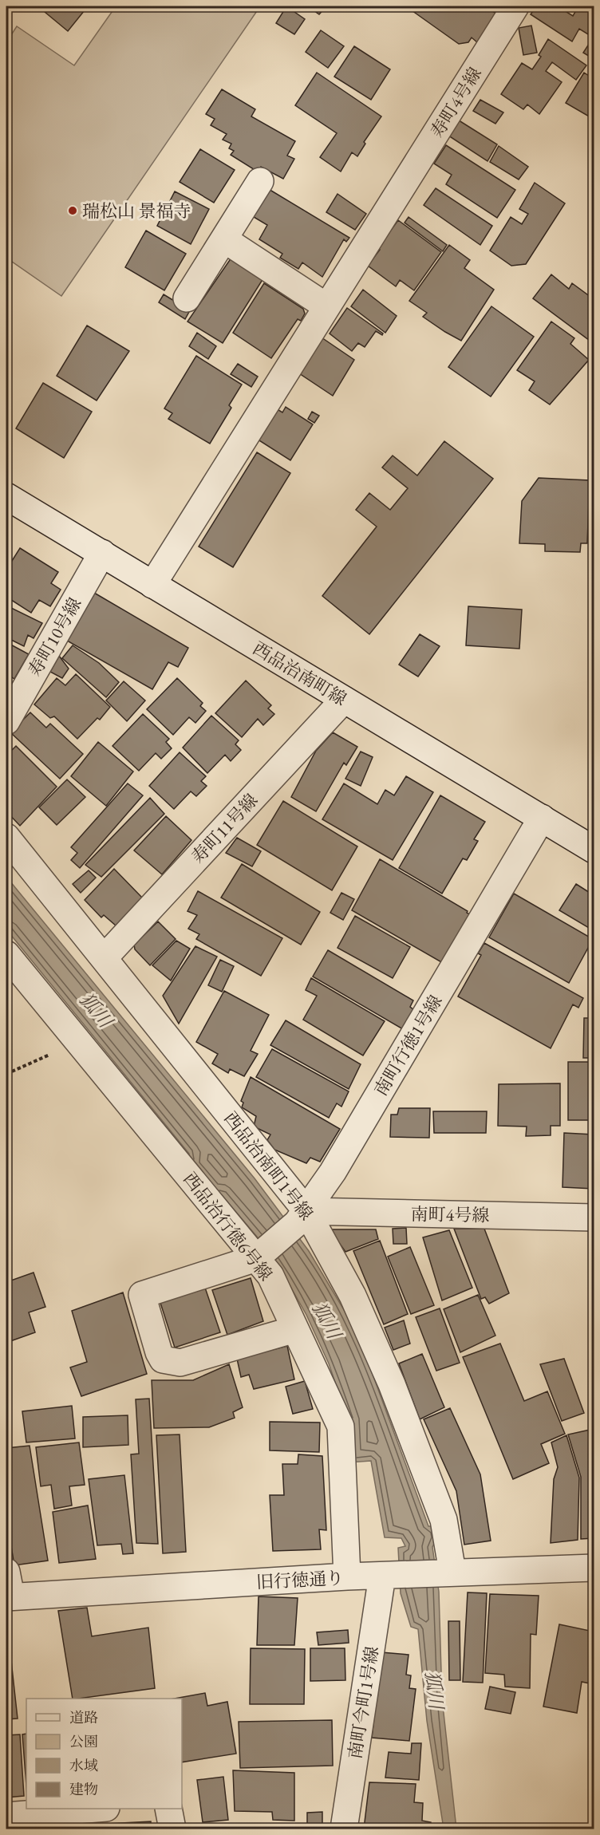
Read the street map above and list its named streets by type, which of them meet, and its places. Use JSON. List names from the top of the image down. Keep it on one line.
{"streets":{"street":["寿町4号線","寿町10号線","西品治南町線","寿町11号線","南町行徳1号線","西品治南町1号線","南町4号線","西品治行徳6号線","旧行徳通り","南町今町1号線"]},"crossings":[["寿町4号線","西品治南町線"],["寿町10号線","西品治南町線"],["西品治南町線","寿町11号線"],["西品治南町線","南町行徳1号線"],["寿町11号線","西品治南町1号線"],["南町行徳1号線","西品治南町1号線"],["南町行徳1号線","南町4号線"],["南町行徳1号線","西品治行徳6号線"],["西品治南町1号線","南町4号線"],["西品治南町1号線","旧行徳通り"],["西品治行徳6号線","旧行徳通り"],["旧行徳通り","南町今町1号線"]],"water":["狐川"],"places":["瑞松山 景福寺"],"legend":["道路","公園","水域","建物"]}
